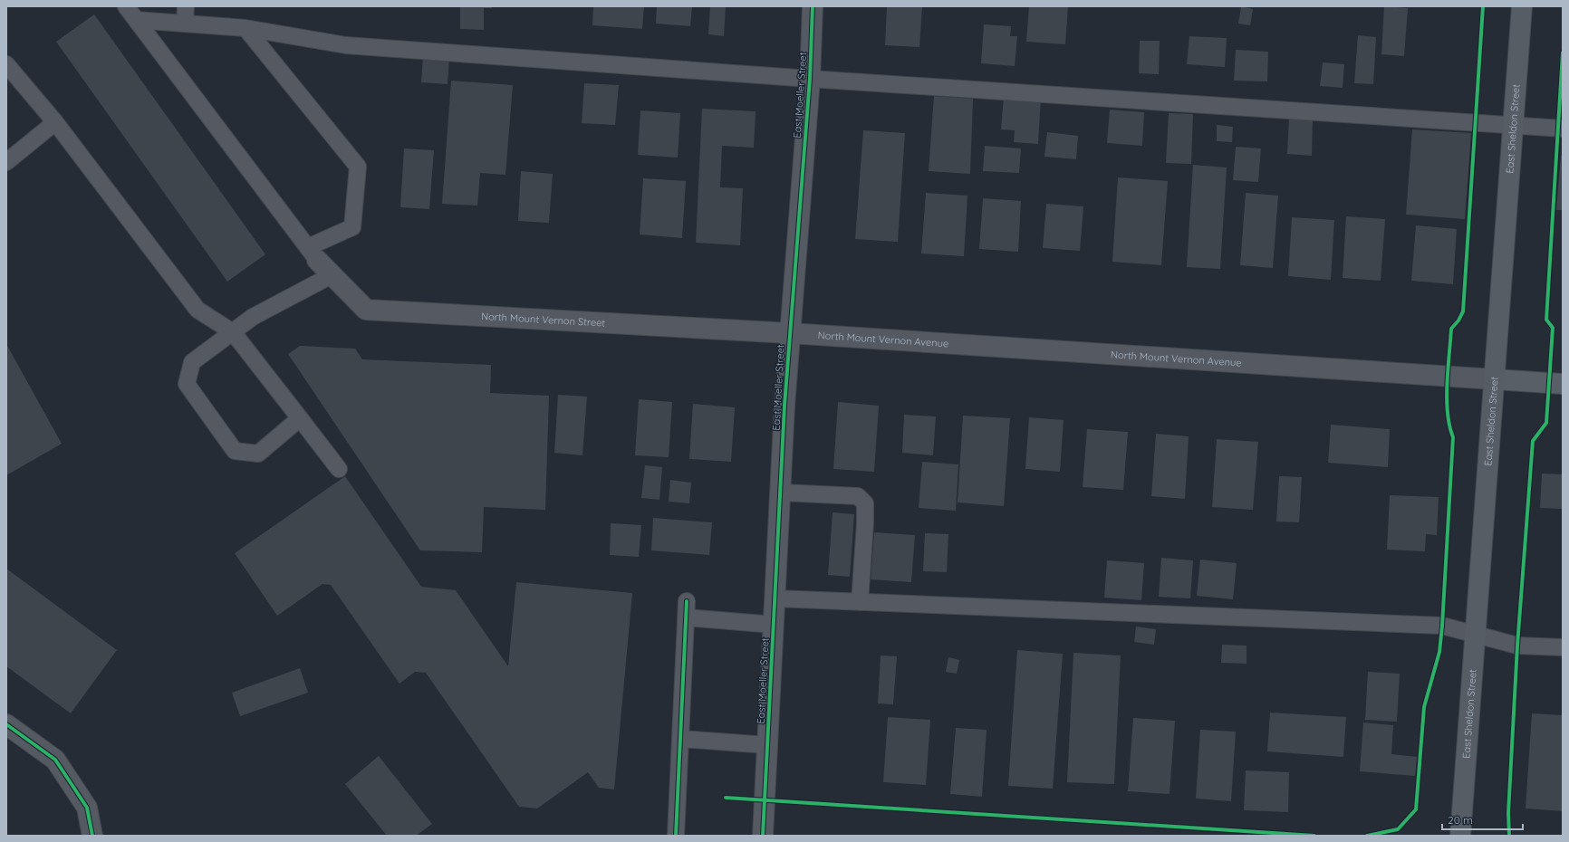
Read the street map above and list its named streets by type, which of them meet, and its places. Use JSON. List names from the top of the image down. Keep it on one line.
{"streets":{"main road":["East Sheldon Street"],"street":["East Moeller Street","North Mount Vernon Street","North Mount Vernon Avenue"]},"crossings":[["East Moeller Street","North Mount Vernon Street"],["East Moeller Street","North Mount Vernon Avenue"],["East Sheldon Street","North Mount Vernon Avenue"],["North Mount Vernon Street","North Mount Vernon Avenue"]],"scale_bar":"20 m"}
